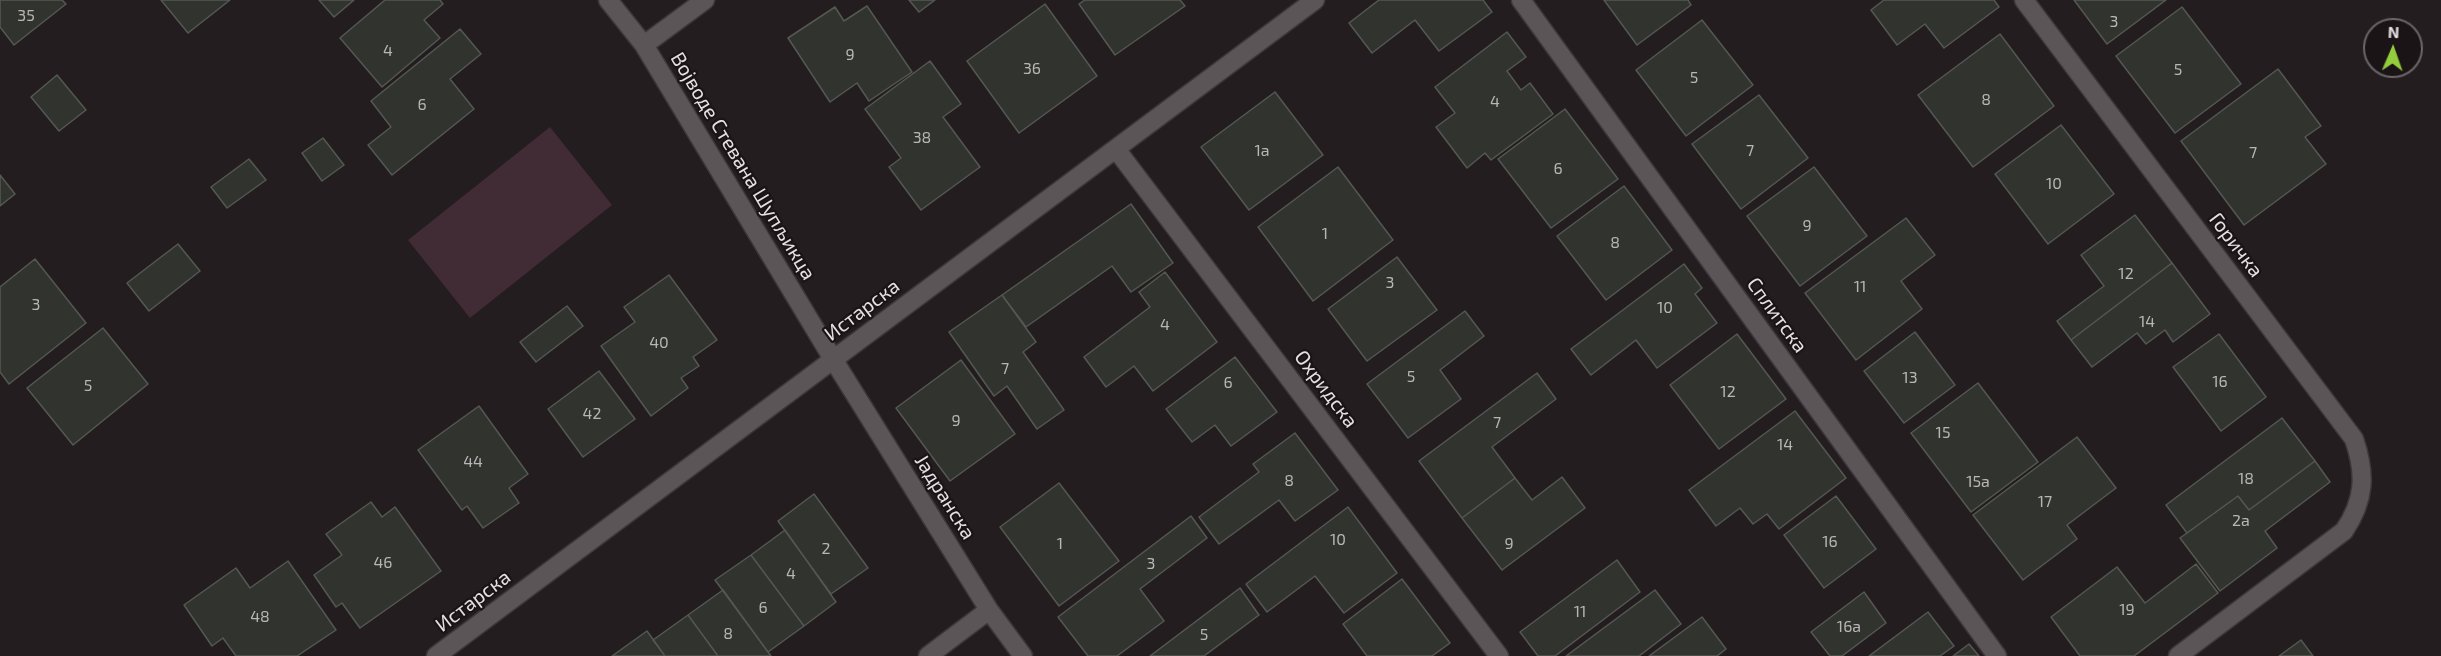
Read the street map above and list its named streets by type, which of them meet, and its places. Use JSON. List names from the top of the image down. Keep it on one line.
{"streets":{"street":["Војводе Стевана Шупљикца","Горичка","Истарска","Сплитска","Охридска","Јадранска"]},"crossings":[["Војводе Стевана Шупљикца","Истарска"],["Војводе Стевана Шупљикца","Јадранска"],["Истарска","Охридска"],["Истарска","Јадранска"]],"house_numbers":["35","3","4","9","36","5","5","8","4","6","38","1a","7","7","6","10","9","1","8","12","3","11","3","10","14","4","40","7","5","13","16","6","5","12","42","9","7","15","14","44","18","8","15a","17","2a","10","16","1","9","2","46","3","4","6","19","11","48","16a","8","5"],"north":"top"}
